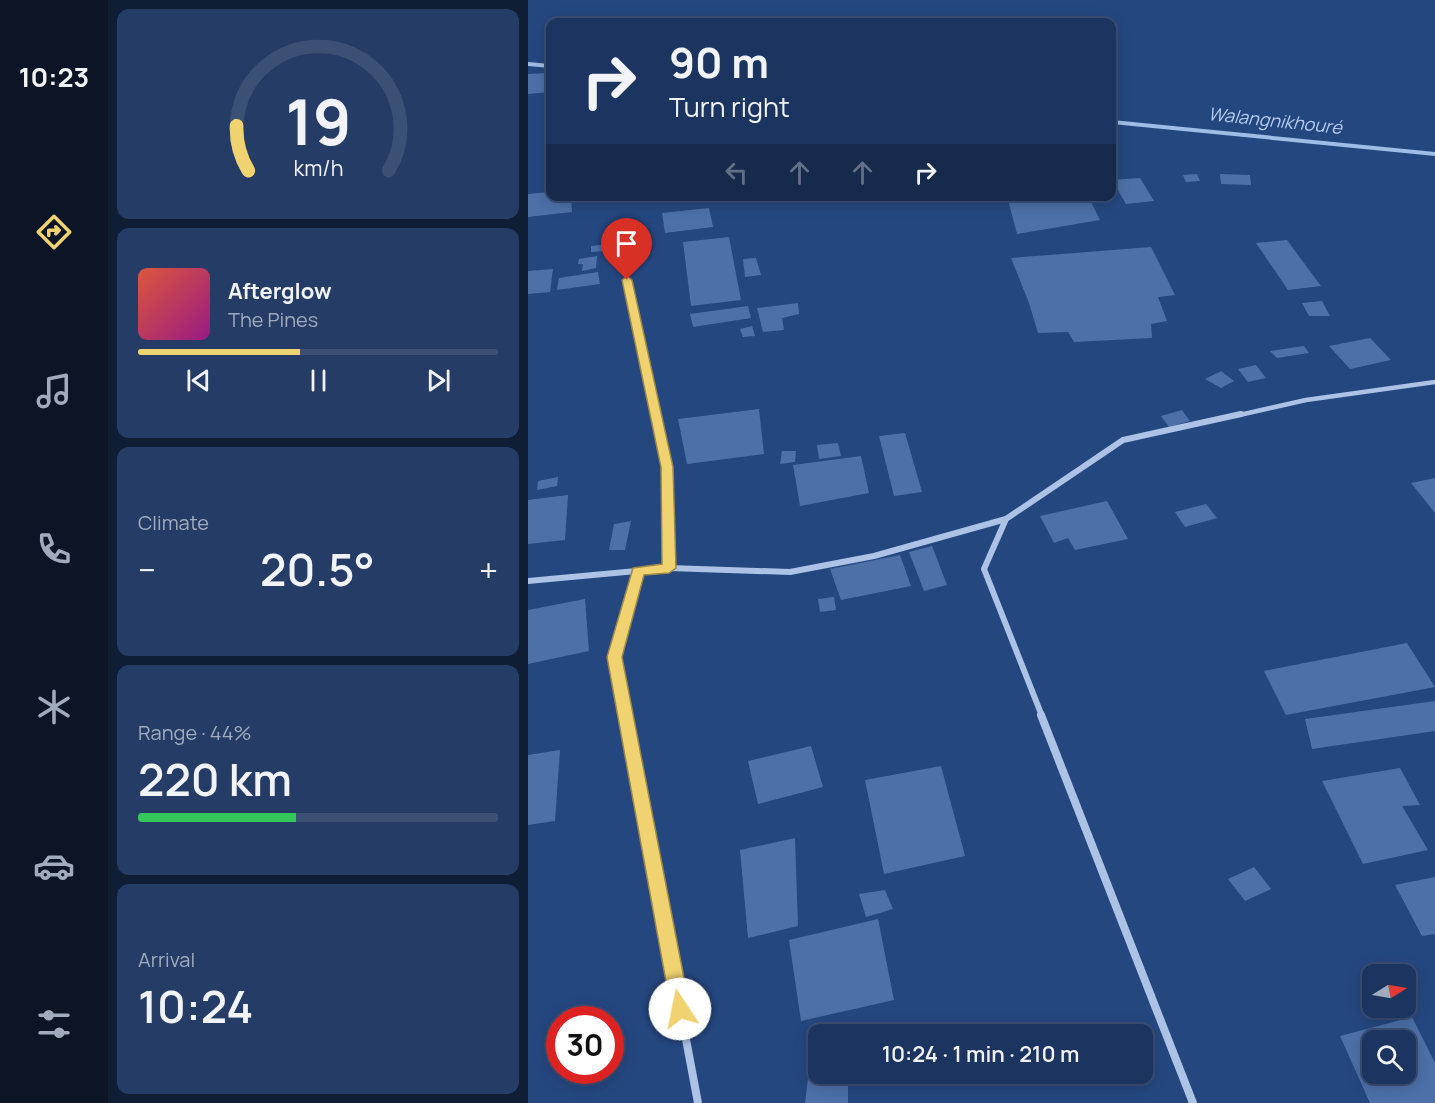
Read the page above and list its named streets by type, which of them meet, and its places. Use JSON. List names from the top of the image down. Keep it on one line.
{"water":["Walangnikhouré"],"north":"right","page":{"tabs":"10:23","turn":["90 m","Turn right"],"song":["Afterglow","The Pines"],"tile":["Climate",["Range · 44%","220 km"],["Arrival","10:24"]],"heat":["−","20.5°","+"],"limit":"30","trip":"10:24 · 1 min · 210 m","gauge":["19","km/h"]}}
